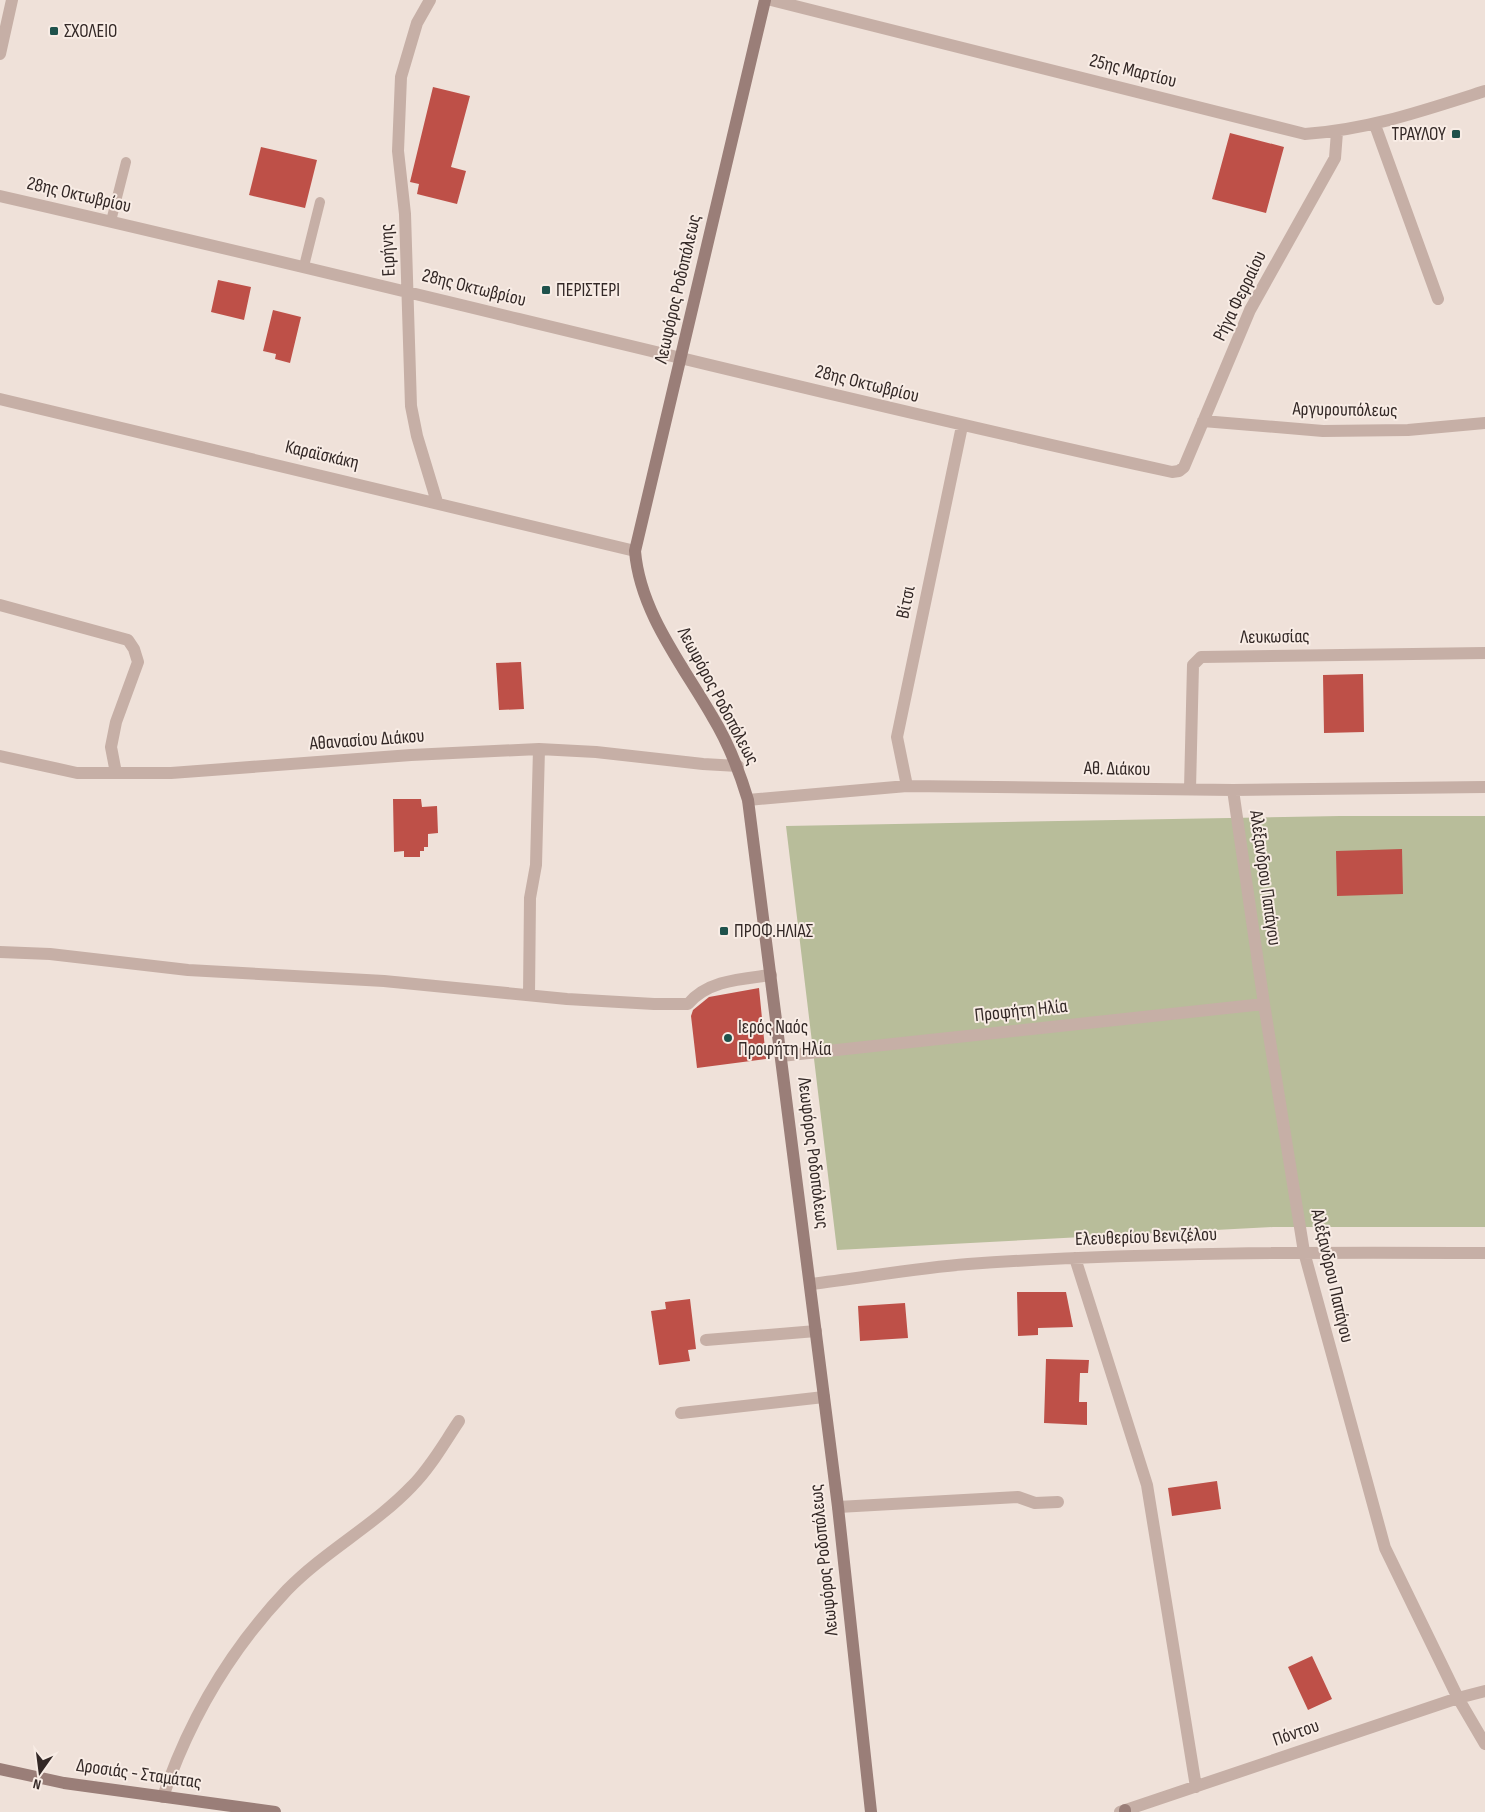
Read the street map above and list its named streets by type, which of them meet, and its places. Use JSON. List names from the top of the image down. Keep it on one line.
{"streets":{"street":["25ης Μαρτίου","28ης Οκτωβρίου","Ειρήνης","Λεωφόρος Ροδοπόλεως","Ρήγα Φερραίου","Αργυρουπόλεως","Καραϊσκάκη","Βίτσι","Λευκωσίας","Αθανασίου Διάκου","Αθ. Διάκου","Αλέξανδρου Παπάγου","Προφήτη Ηλία","Ελευθερίου Βενιζέλου","Πόντου","Δροσιάς - Σταμάτας"]},"crossings":[["25ης Μαρτίου","Ρήγα Φερραίου"],["28ης Οκτωβρίου","Ειρήνης"],["28ης Οκτωβρίου","Λεωφόρος Ροδοπόλεως"],["28ης Οκτωβρίου","Ρήγα Φερραίου"],["28ης Οκτωβρίου","Βίτσι"],["Ειρήνης","Καραϊσκάκη"],["Λεωφόρος Ροδοπόλεως","Καραϊσκάκη"],["Λεωφόρος Ροδοπόλεως","Αθανασίου Διάκου"],["Λεωφόρος Ροδοπόλεως","Αθ. Διάκου"],["Λεωφόρος Ροδοπόλεως","Προφήτη Ηλία"],["Λεωφόρος Ροδοπόλεως","Ελευθερίου Βενιζέλου"],["Ρήγα Φερραίου","Αργυρουπόλεως"],["Βίτσι","Αθ. Διάκου"],["Λευκωσίας","Αθ. Διάκου"],["Αθ. Διάκου","Αλέξανδρου Παπάγου"],["Αλέξανδρου Παπάγου","Προφήτη Ηλία"],["Αλέξανδρου Παπάγου","Ελευθερίου Βενιζέλου"],["Αλέξανδρου Παπάγου","Πόντου"]],"places":{"transit":["ΣΧΟΛΕΙΟ","ΤΡΑΥΛΟΥ","ΠΕΡΙΣΤΕΡΙ","ΠΡΟΦ.ΗΛΙΑΣ"],"other":["Ιερός Ναός Προφήτη Ηλία"]},"north":"bottom"}
